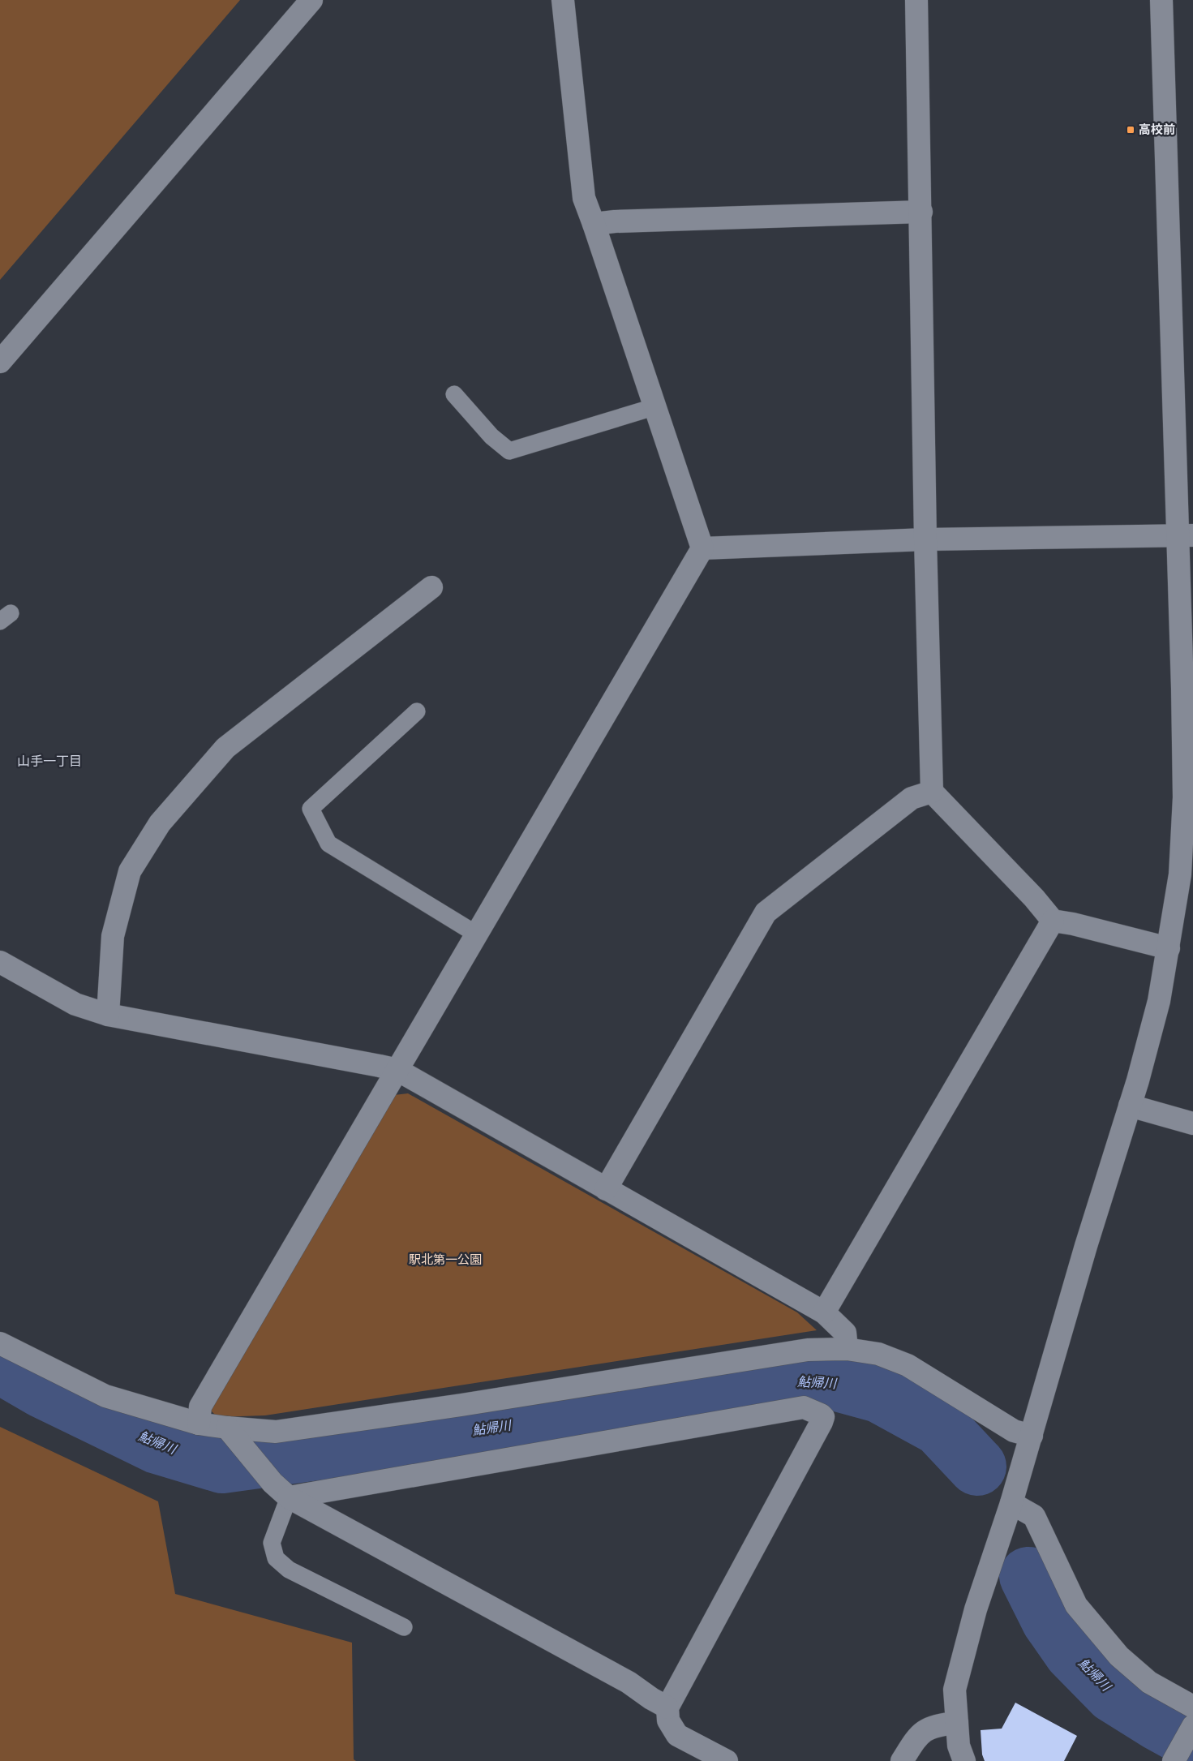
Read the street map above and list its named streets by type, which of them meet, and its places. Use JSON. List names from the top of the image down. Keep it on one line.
{"districts":["山手一丁目"],"water":["鮎帰川"],"parks":["駅北第一公園"],"places":{"transit":["高校前"]}}
